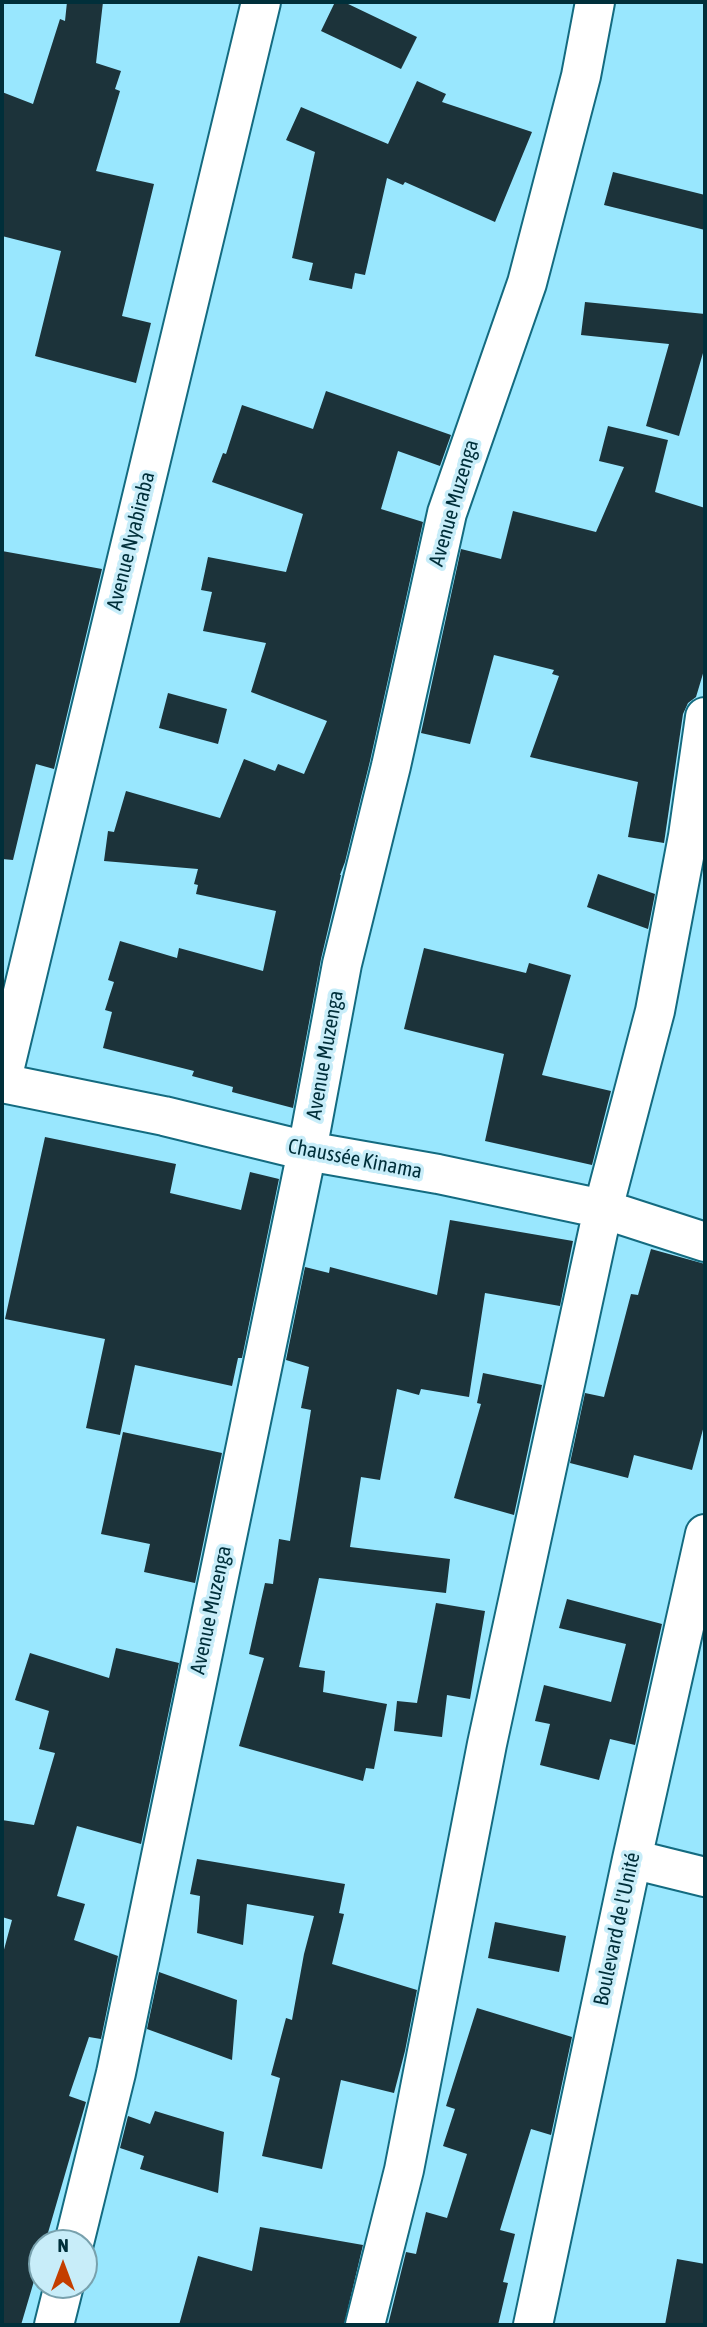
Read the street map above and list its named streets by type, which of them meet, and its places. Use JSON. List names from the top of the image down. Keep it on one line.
{"streets":{"street":["Avenue Muzenga","Avenue Nyabiraba","Chaussée Kinama","Boulevard de l'Unité"]},"crossings":[["Avenue Muzenga","Chaussée Kinama"],["Avenue Nyabiraba","Chaussée Kinama"]],"north":"top"}
